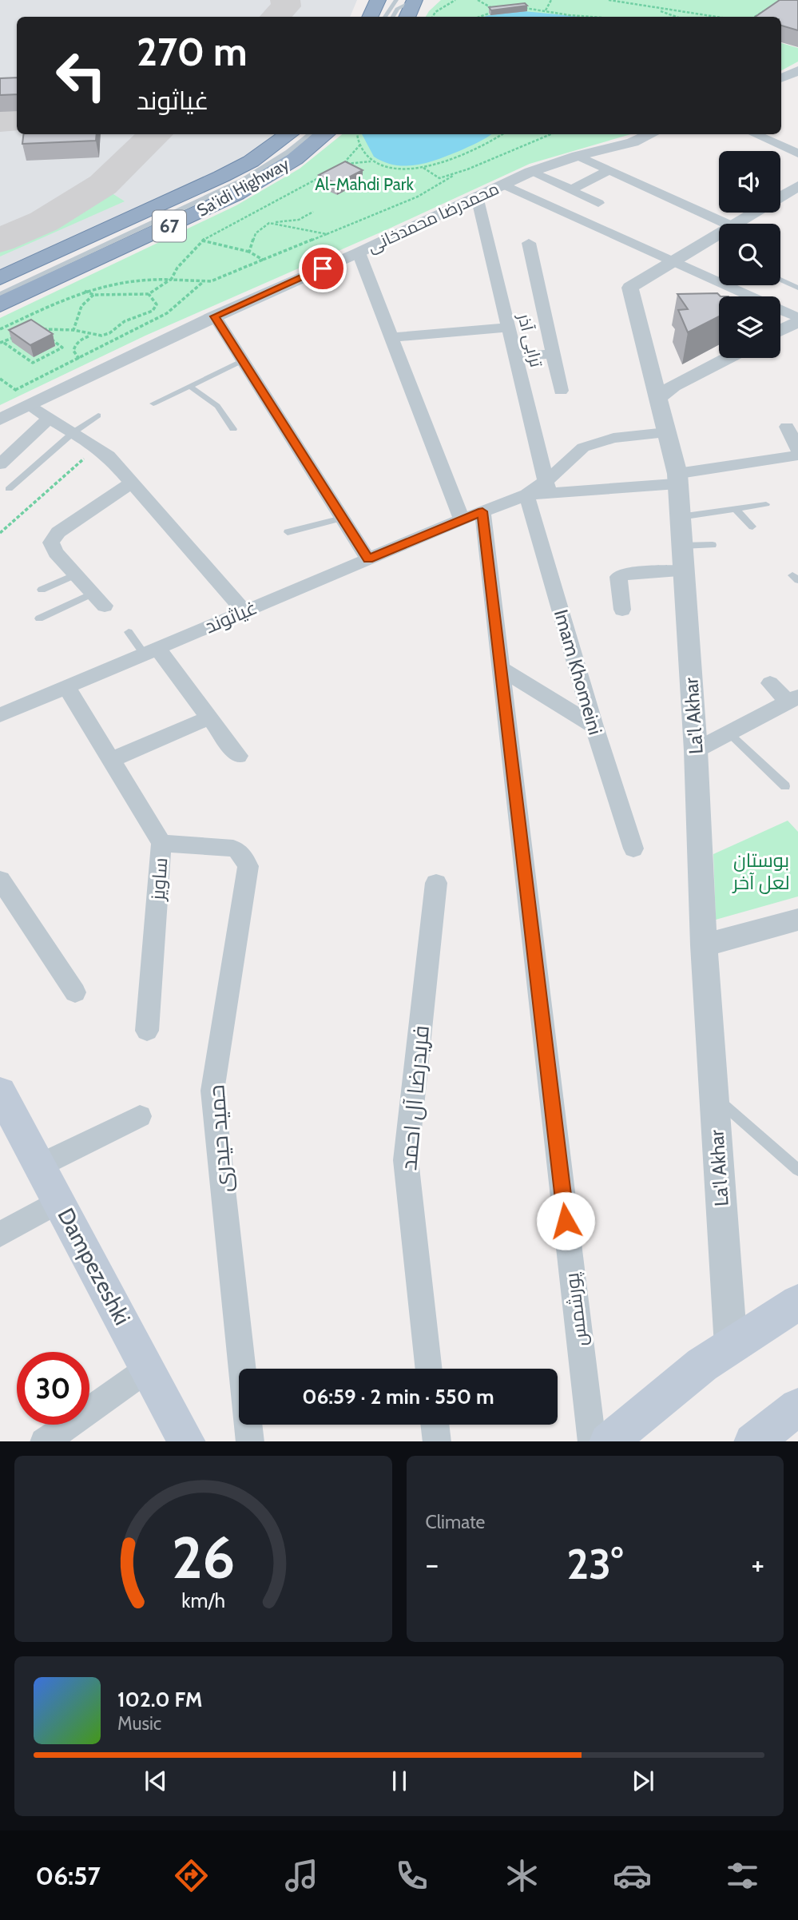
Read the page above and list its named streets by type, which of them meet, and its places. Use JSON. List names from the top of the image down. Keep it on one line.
{"streets":{"highway":["Sa'idi Highway","67"],"main road":["Dampezeshki"],"street":["محمدرضا محمدخانی","ترابی آذر","غیاثوند","Imam Khomeini","La'l Akhar","ساویز","فریدرضا آل احمد","حمید حیدری","پورشمس"]},"crossings":[["محمدرضا محمدخانی","ترابی آذر"],["محمدرضا محمدخانی","پورشمس"],["ترابی آذر","غیاثوند"],["غیاثوند","Imam Khomeini"],["غیاثوند","La'l Akhar"],["غیاثوند","ساویز"],["غیاثوند","پورشمس"],["ساویز","حمید حیدری"]],"parks":["Al-Mahdi Park","بوستان لعل آخر"],"page":{"turn":["270 m","غیاثوند"],"limit":"30","trip":"06:59 · 2 min · 550 m","tile":"Climate","heat":["−","23°","+"],"song":["102.0 FM","Music"],"tabs":"06:57","gauge":["26","km/h"]}}
